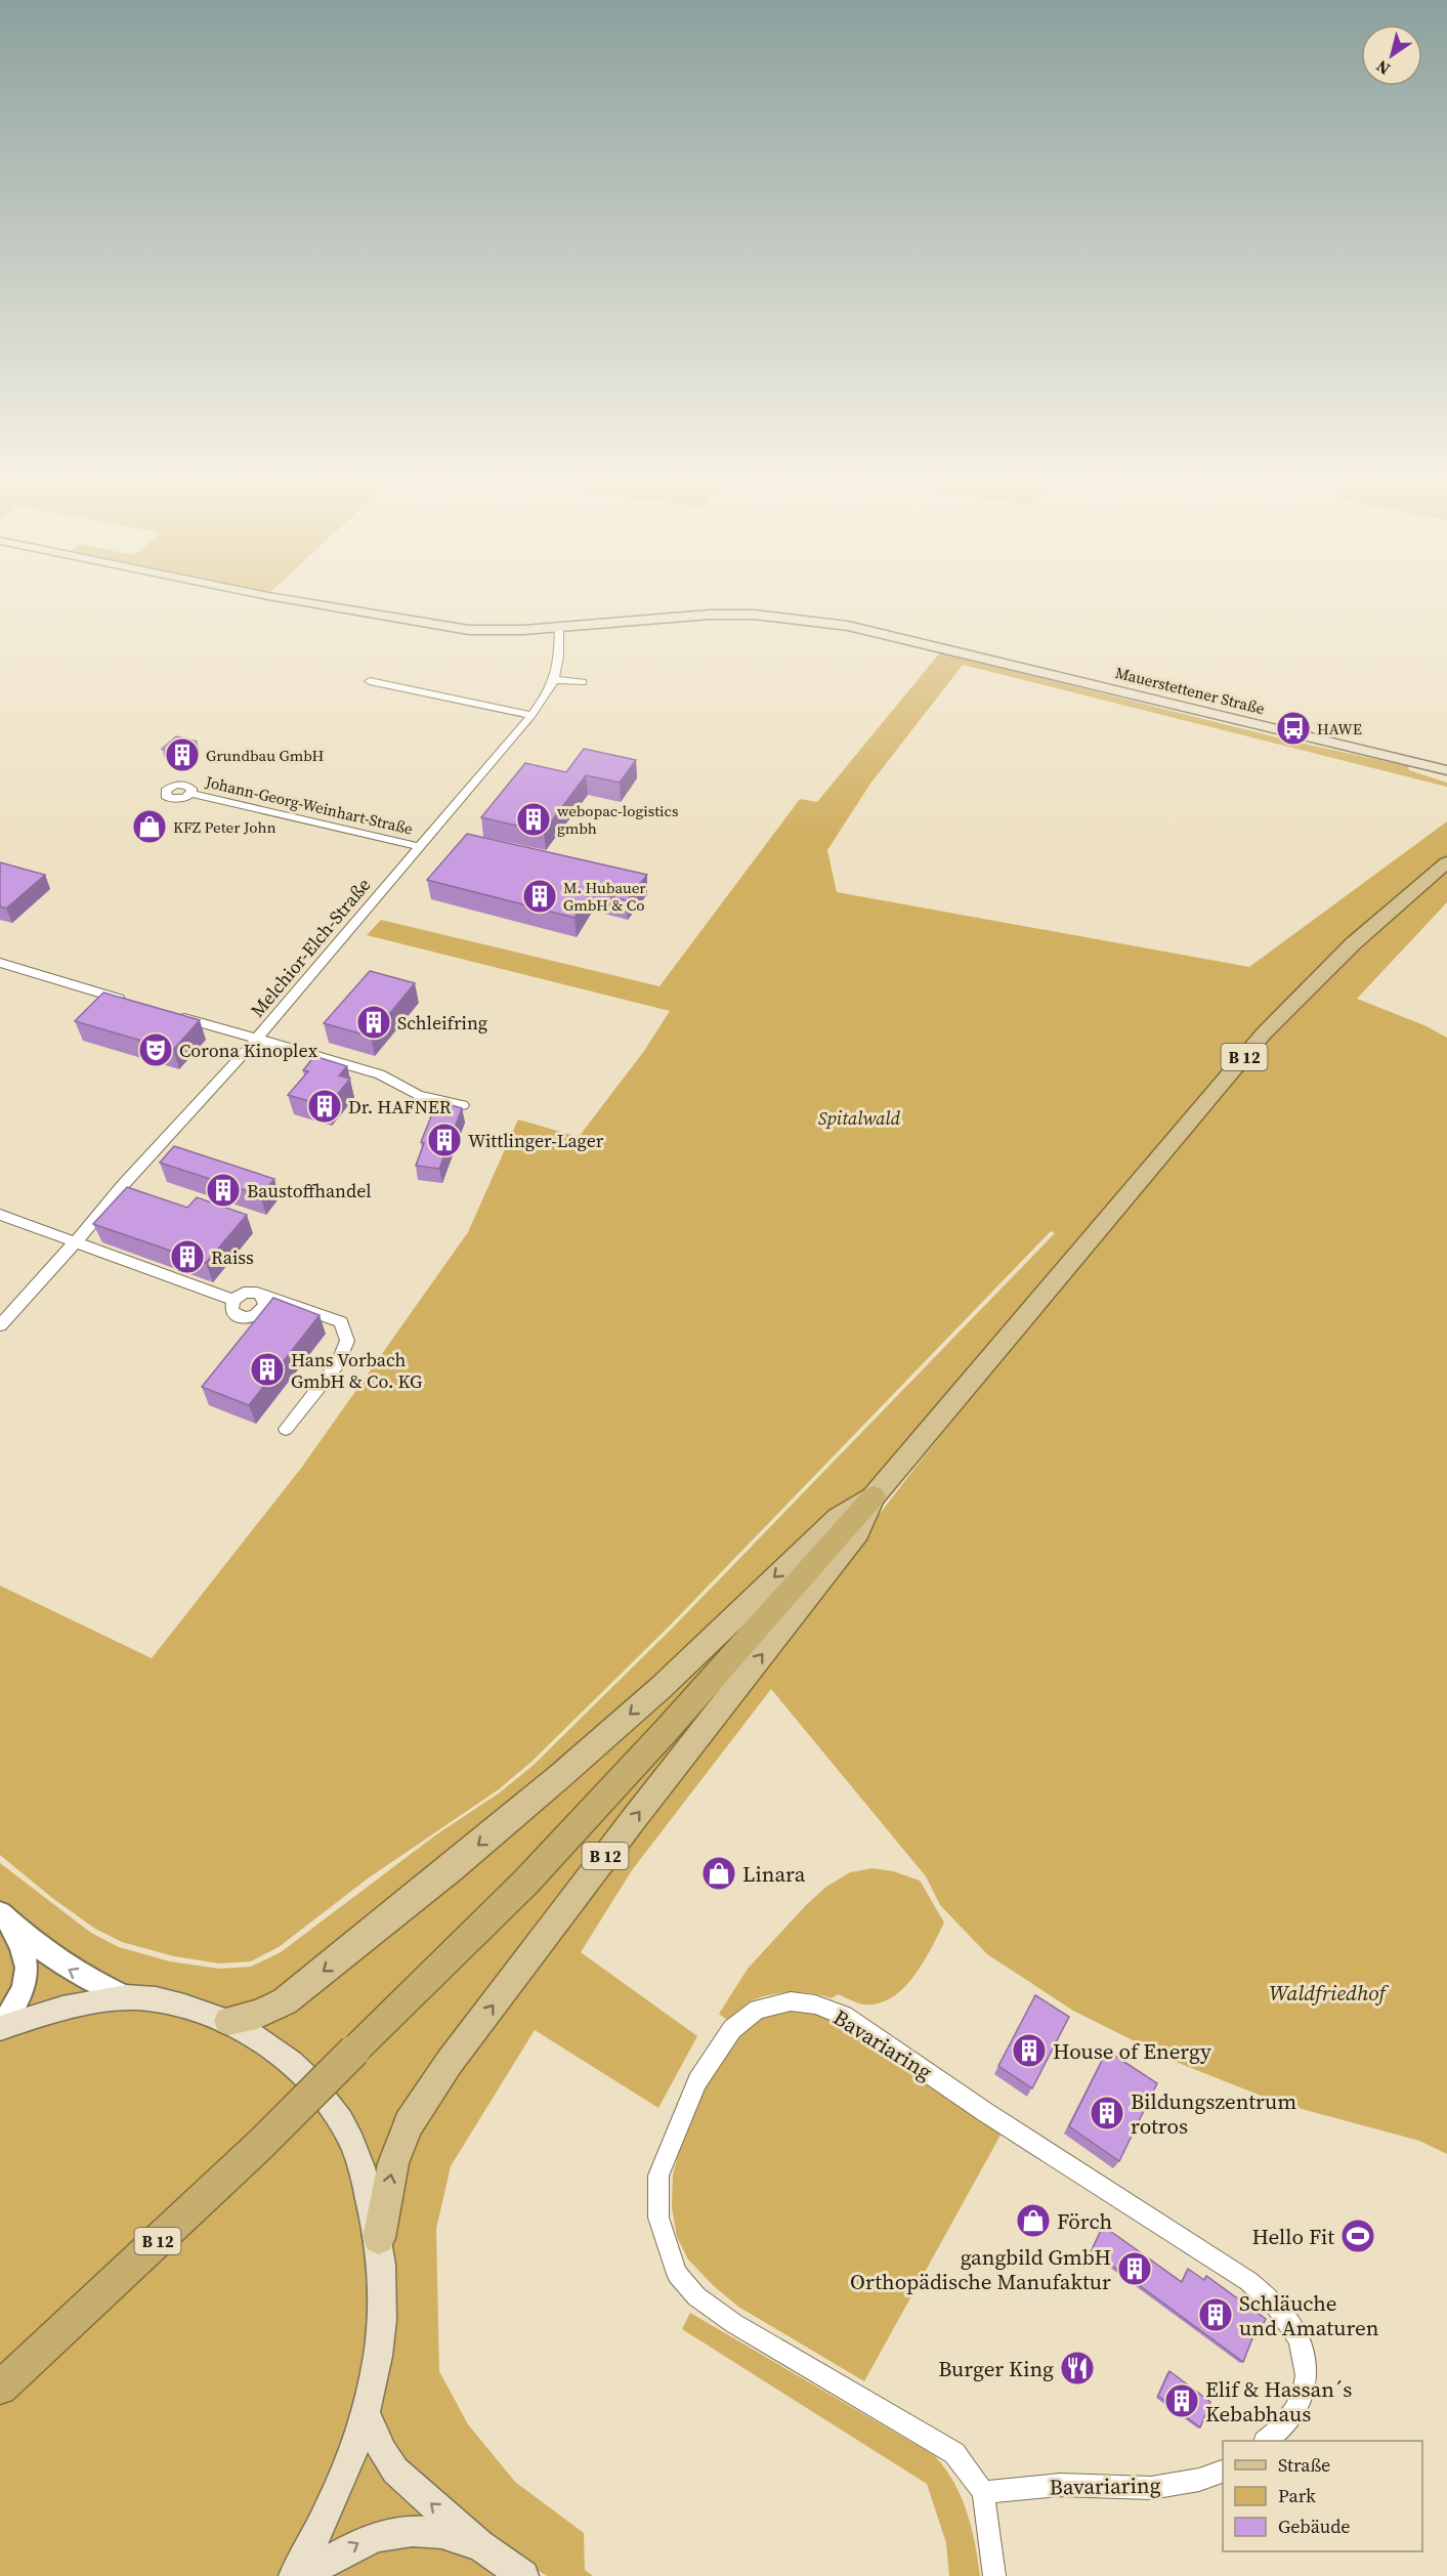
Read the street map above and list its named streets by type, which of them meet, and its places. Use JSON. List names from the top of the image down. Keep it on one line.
{"streets":{"highway":["B 12"],"main road":["Mauerstettener Straße"],"street":["Johann-Georg-Weinhart-Straße","Melchior-Elch-Straße","Bavariaring"]},"crossings":[["Mauerstettener Straße","Melchior-Elch-Straße"],["Johann-Georg-Weinhart-Straße","Melchior-Elch-Straße"]],"parks":["Spitalwald","Waldfriedhof"],"places":{"bus stop":["HAWE"],"building":["Grundbau GmbH","webopac-logistics gmbh","M. Hubauer GmbH & Co","Schleifring","Dr. HAFNER","Wittlinger-Lager","Baustoffhandel","Raiss","Hans Vorbach GmbH & Co. KG","House of Energy","Bildungszentrum rotros","gangbild GmbH Orthopädische Manufaktur","Schläuche und Amaturen","Elif & Hassan´s Kebabhaus"],"shop":["KFZ Peter John","Linara","Förch"],"theatre":["Corona Kinoplex"],"sports":["Hello Fit"],"restaurant":["Burger King"]},"legend":["Straße","Park","Gebäude"],"north":"bottom left"}
